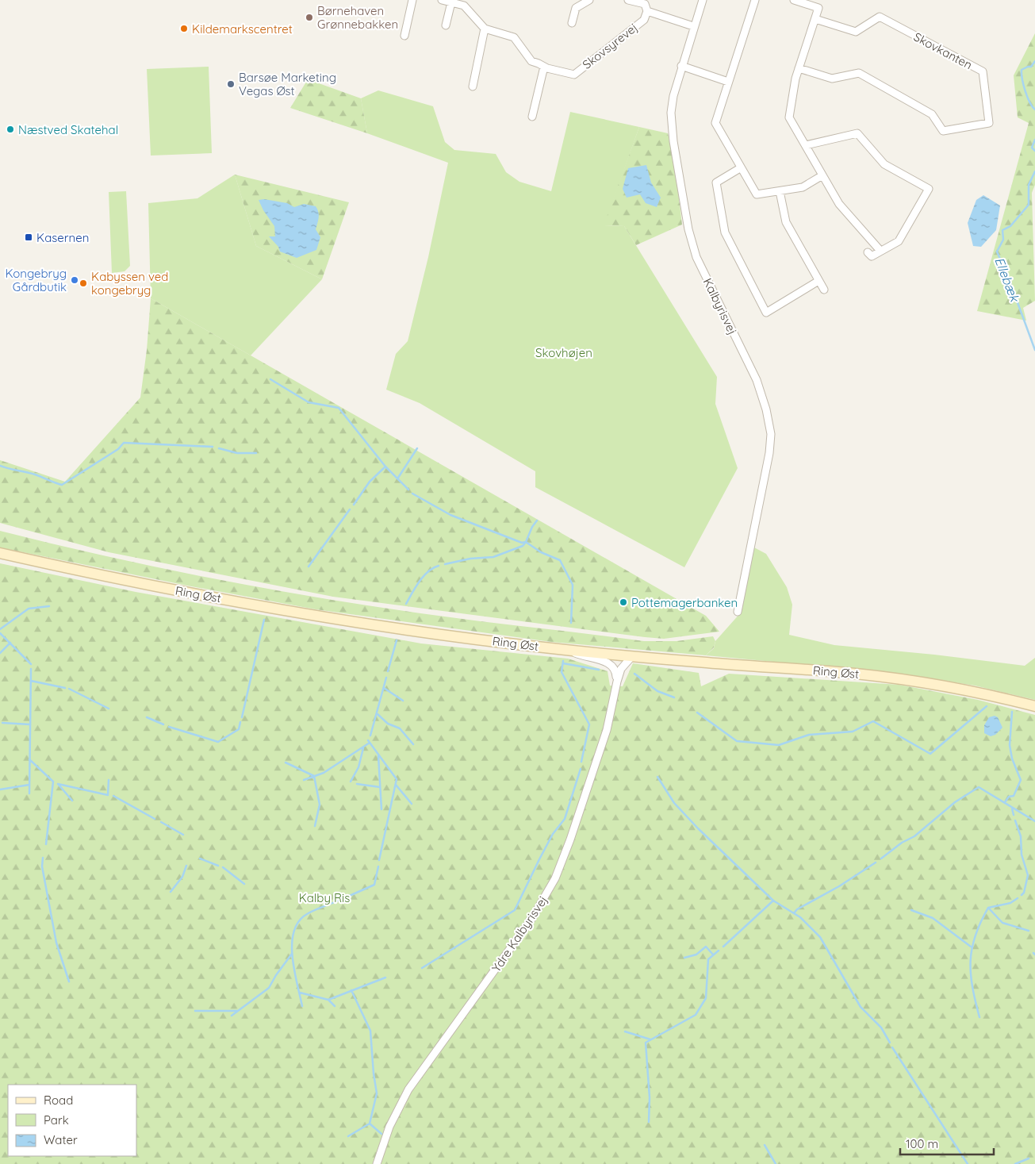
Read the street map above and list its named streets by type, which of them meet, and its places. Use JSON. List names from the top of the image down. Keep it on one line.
{"streets":{"main road":["Ring Øst"],"street":["Skovsyrevej","Skovkanten","Kalbyrisvej","Ydre Kalbyrisvej"]},"crossings":[["Ring Øst","Ydre Kalbyrisvej"]],"water":["Ellebæk"],"parks":["Skovhøjen","Kalby Ris"],"places":{"other":["Børnehaven Grønnebakken","Kildemarkscentret","Barsøe Marketing Vegas Øst","Næstved Skatehal","Kongebryg Gårdbutik","Kabyssen ved kongebryg","Pottemagerbanken"],"transit":["Kasernen"]},"legend":["Road","Park","Water"],"scale_bar":"100 m"}
